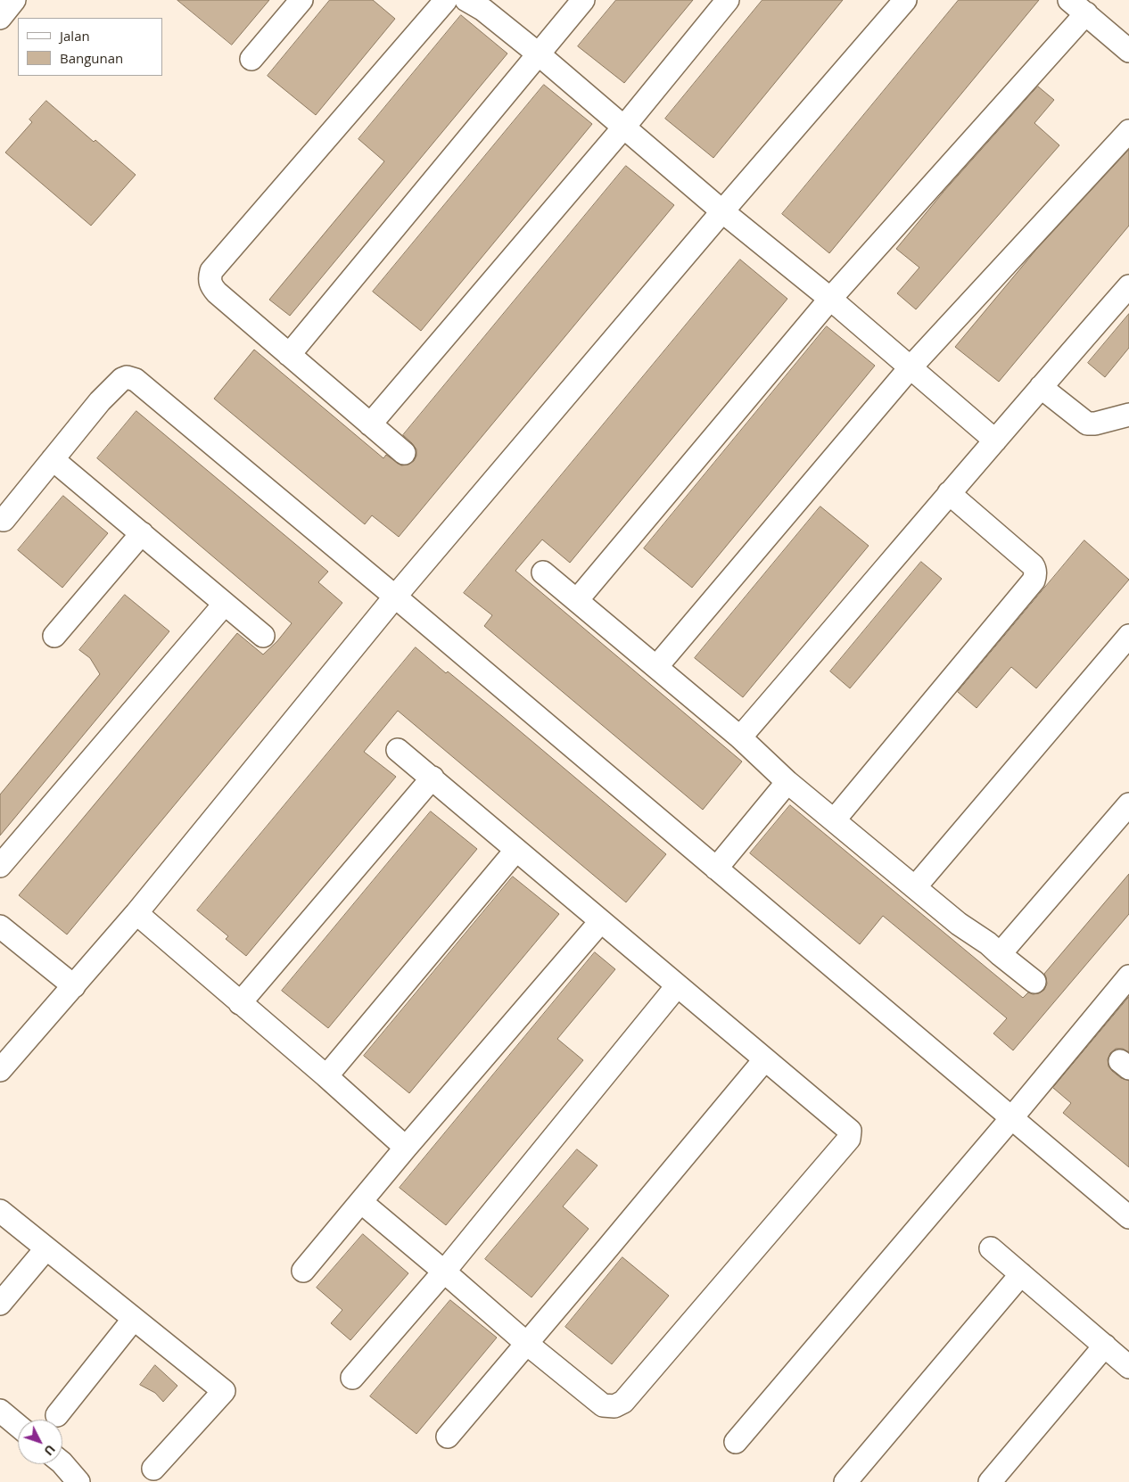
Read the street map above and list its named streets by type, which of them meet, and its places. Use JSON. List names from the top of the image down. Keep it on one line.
{"legend":["Jalan","Bangunan"],"north":"bottom right"}
